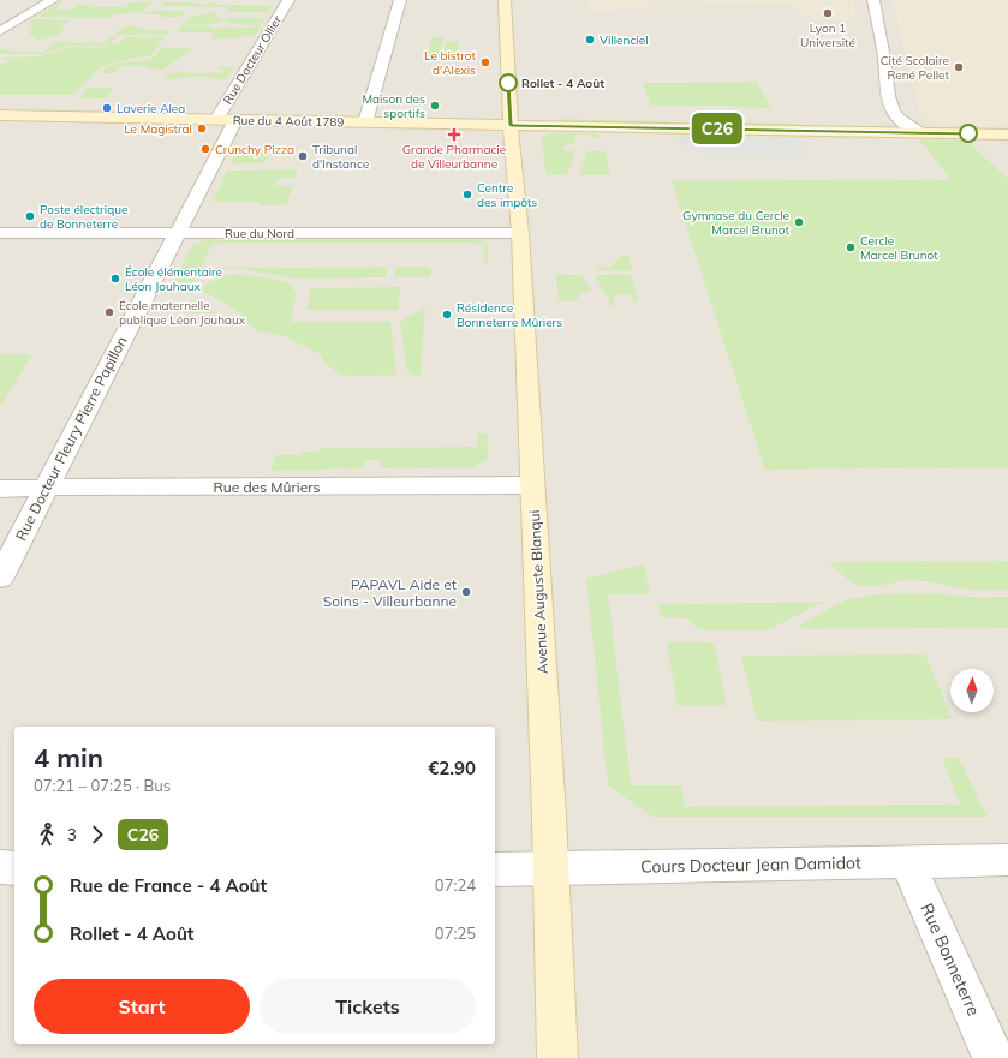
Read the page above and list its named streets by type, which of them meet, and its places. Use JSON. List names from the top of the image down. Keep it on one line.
{"streets":{"street":["Rue Docteur Ollier","Rue du 4 Août 1789","Rue du Nord","Rue Docteur Fleury Pierre Papillon","Rue des Mûriers","Avenue Auguste Blanqui","Cours Docteur Jean Damidot","Rue Bonneterre"]},"crossings":[["Rue Docteur Ollier","Rue du 4 Août 1789"],["Rue Docteur Ollier","Rue Docteur Fleury Pierre Papillon"],["Rue du 4 Août 1789","Rue Docteur Fleury Pierre Papillon"],["Rue du 4 Août 1789","Avenue Auguste Blanqui"],["Rue du Nord","Rue Docteur Fleury Pierre Papillon"],["Rue du Nord","Avenue Auguste Blanqui"],["Rue Docteur Fleury Pierre Papillon","Rue des Mûriers"],["Rue des Mûriers","Avenue Auguste Blanqui"],["Avenue Auguste Blanqui","Cours Docteur Jean Damidot"],["Cours Docteur Jean Damidot","Rue Bonneterre"]],"places":{"other":["Lyon 1 Université","Villenciel","Le bistrot d'Alexis","Cité Scolaire René Pellet","Rollet - 4 Août","Maison des sportifs","Laverie Alea","Le Magistral","Crunchy Pizza","Tribunal d'Instance","Centre des impôts","Poste électrique de Bonneterre","Gymnase du Cercle Marcel Brunot","Cercle Marcel Brunot","École élémentaire Léon Jouhaux","École maternelle publique Léon Jouhaux","Résidence Bonneterre Mûriers","PAPAVL Aide et Soins - Villeurbanne"],"health":["Grande Pharmacie de Villeurbanne"]},"lines":["bus line C26"],"north":"top","page":{"on_map":"C26","heading":["4 min","07:21 – 07:25 · Bus","€2.90"],"legs":["3","C26"],"list":[{"name":"Rue de France - 4 Août","value":"07:24"},{"name":"Rollet - 4 Août","value":"07:25"}],"buttons":["Start","Tickets"]}}
